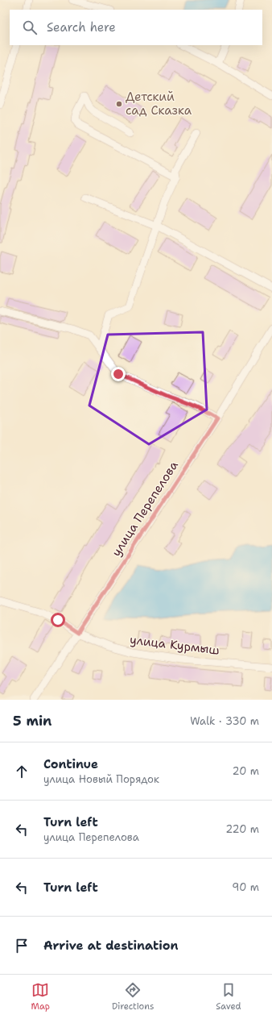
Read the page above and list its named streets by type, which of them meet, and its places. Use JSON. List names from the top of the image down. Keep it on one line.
{"streets":{"street":["улица Перепелова","улица Курмыш"]},"crossings":[["улица Перепелова","улица Курмыш"]],"places":["Детский сад Сказка"],"page":{"search":"Search here","heading":["5 min","Walk · 330 m"],"list":[["Continue","улица Новый Порядок","20 m"],["Turn left","улица Перепелова","220 m"],["Turn left","90 m"],"Arrive at destination"],"nav":["Map","Directions","Saved"]}}
